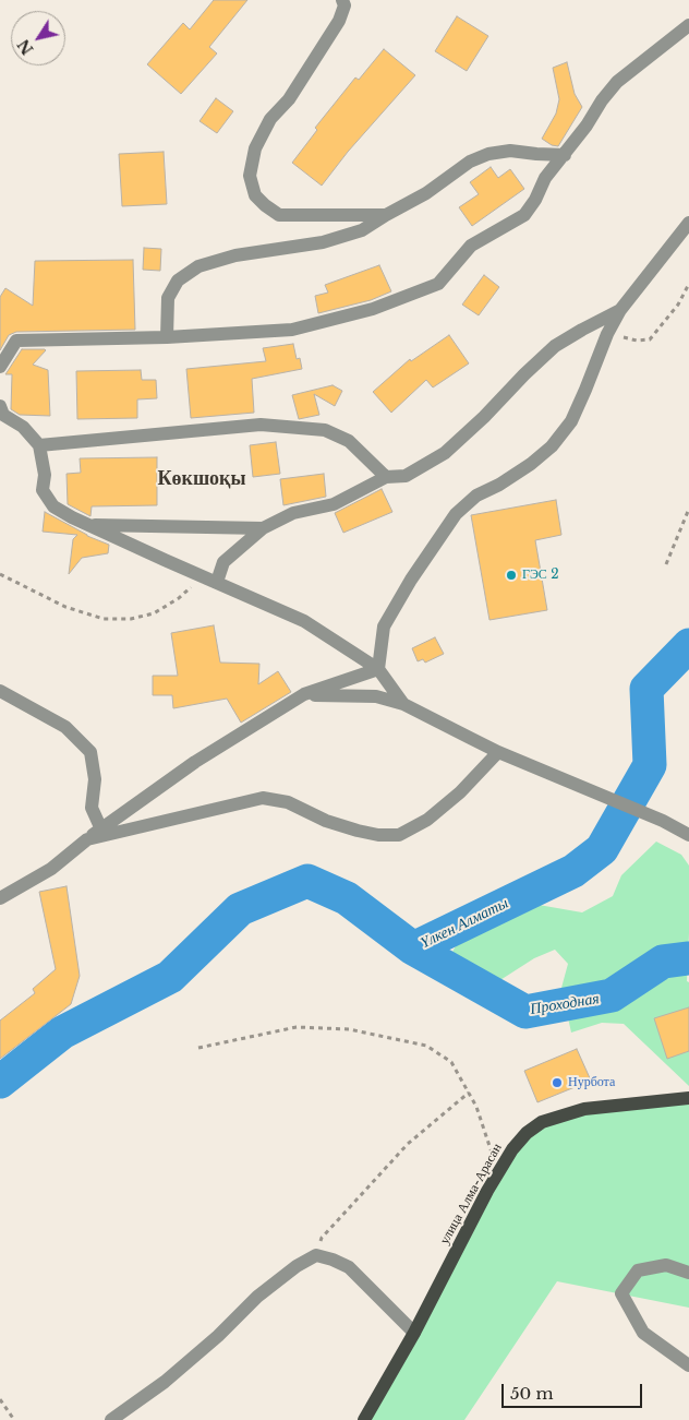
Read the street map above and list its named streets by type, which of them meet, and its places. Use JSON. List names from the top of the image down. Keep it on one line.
{"streets":{"main road":["улица Алма-Арасан"]},"districts":["Көкшоқы"],"water":["Үлкен Алматы","Проходная"],"places":["ГЭС 2","Нурбота"],"scale_bar":"50 m","north":"bottom left"}
